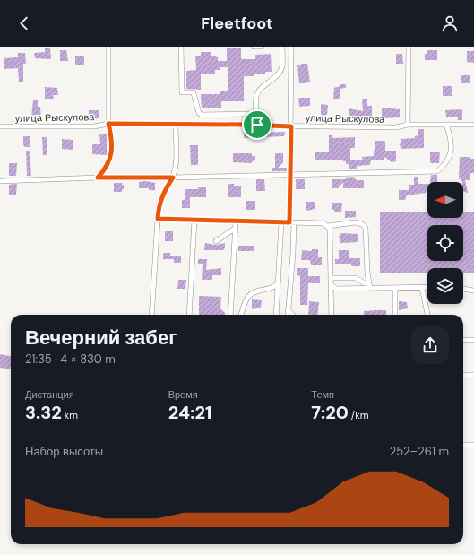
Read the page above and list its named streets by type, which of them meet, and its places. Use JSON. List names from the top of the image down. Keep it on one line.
{"streets":{"street":["улица Рыскулова"]},"north":"left","page":{"header":"Fleetfoot","heading":["Вечерний забег","21:35 · 4 × 830 m"],"stats":[["Дистанция","3.32 km"],["Время","24:21"],["Темп","7:20 /km"]],"chart":["Набор высоты","252–261 m"]}}
